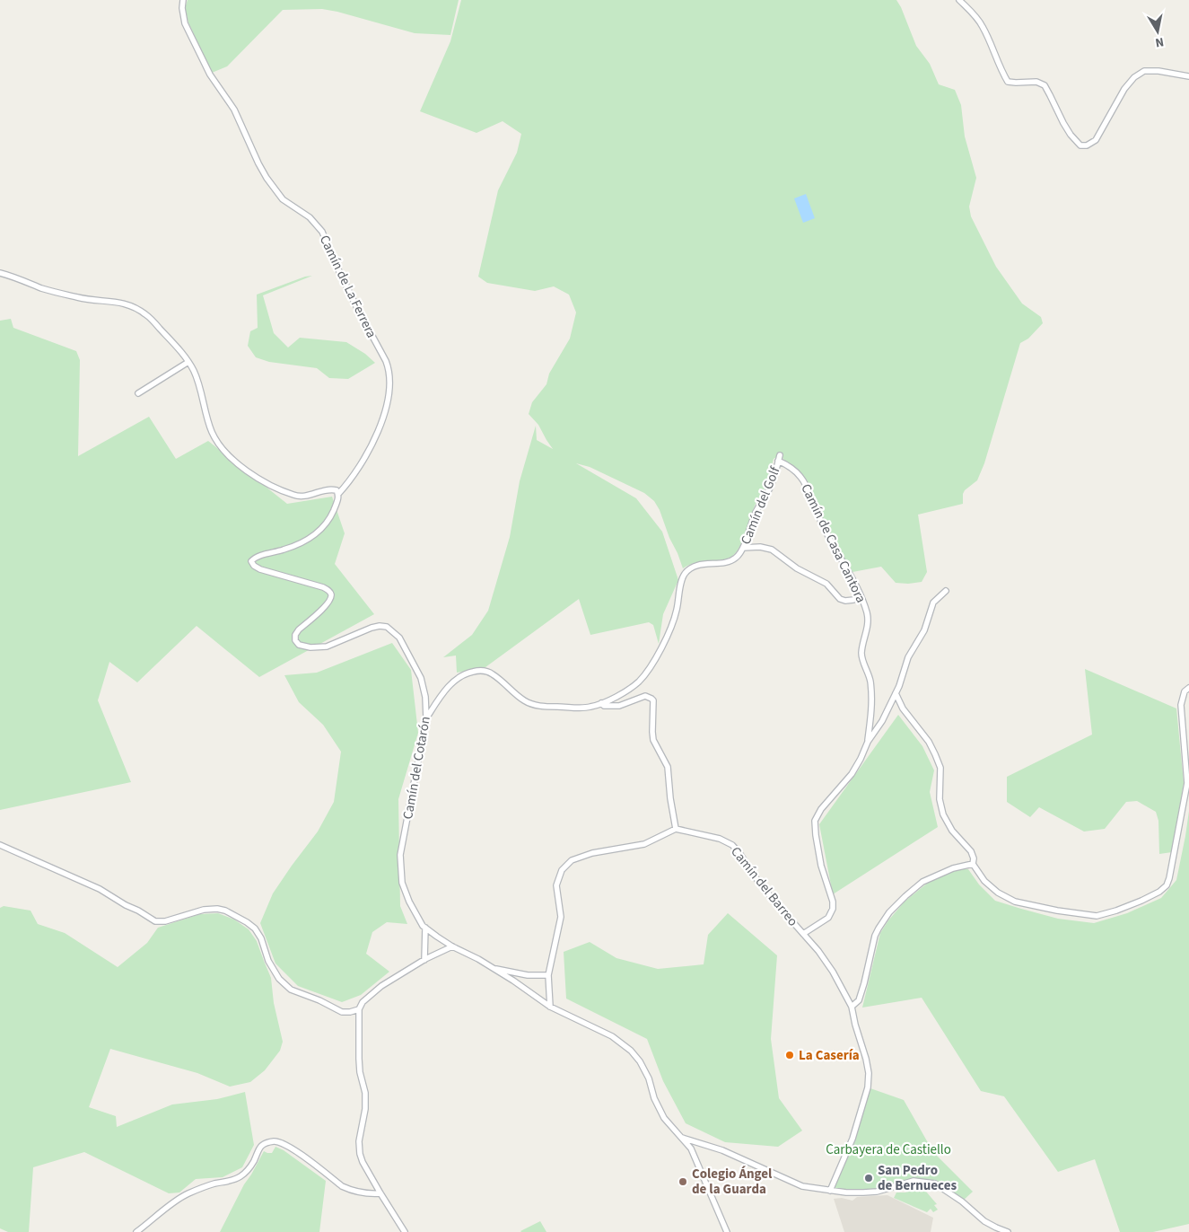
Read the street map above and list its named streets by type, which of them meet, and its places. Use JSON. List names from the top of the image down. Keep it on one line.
{"streets":{"street":["Camín de La Ferrera","Camín del Golf","Camín de Casa Cantora","Camín del Cotarón","Camín del Barreo"]},"crossings":[["Camín de La Ferrera","Camín del Cotarón"],["Camín del Golf","Camín de Casa Cantora"],["Camín del Golf","Camín del Cotarón"]],"parks":["Carbayera de Castiello"],"places":["La Casería","San Pedro de Bernueces","Colegio Ángel de la Guarda"],"north":"bottom"}
